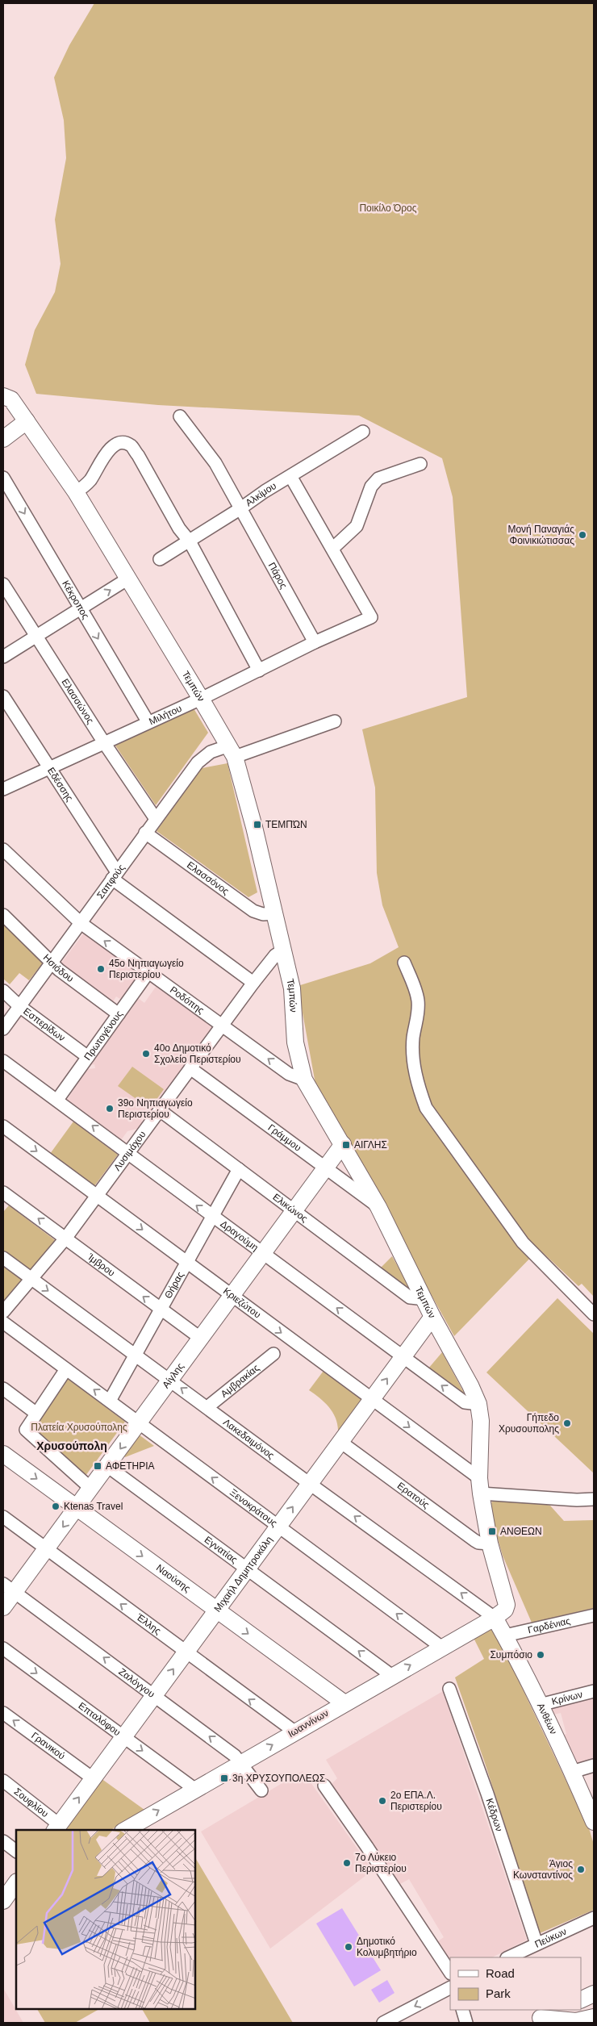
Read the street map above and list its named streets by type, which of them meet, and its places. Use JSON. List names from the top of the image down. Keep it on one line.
{"streets":{"street":["Αλκίμου","Πάρος","Κέκροπος","Τεμπών","Ελασσώνος","Μιλήτου","Εδέσσης","Ελασσόνος","Σαπφούς","Ησιόδου","Ροδόπης","Εσπερίδων","Πρωτογένους","Γράμμου","Λυσιμάχου","Ελικώνος","Δραγούμη","Ίμβρου","Θήρας","Κριεζώτου","Αίγλης","Αμβρακίας","Λακεδαιμόνος","Ερατούς","Ξενοκράτους","Εγνατίας","Μιχαήλ Δημητροκάλη","Ναούσης","Έλλης","Γαρδένιας","Ζαλόγγου","Κρίνων","Επταλόφου","Ανθέων","Ιωαννίνων","Γρανικού","Σουφλίου","Κέδρων","Πεύκων"]},"crossings":[["Αλκίμου","Πάρος"],["Πάρος","Μιλήτου"],["Κέκροπος","Μιλήτου"],["Τεμπών","Μιλήτου"],["Τεμπών","Ελασσόνος"],["Τεμπών","Σαπφούς"],["Τεμπών","Ροδόπης"],["Τεμπών","Γράμμου"],["Τεμπών","Λυσιμάχου"],["Τεμπών","Ελικώνος"],["Τεμπών","Δραγούμη"],["Τεμπών","Κριεζώτου"],["Τεμπών","Αίγλης"],["Τεμπών","Λακεδαιμόνος"],["Τεμπών","Ερατούς"],["Τεμπών","Μιχαήλ Δημητροκάλη"],["Τεμπών","Ανθέων"],["Τεμπών","Ιωαννίνων"],["Ελασσώνος","Μιλήτου"],["Ελασσώνος","Σαπφούς"],["Μιλήτου","Εδέσσης"],["Εδέσσης","Σαπφούς"],["Εδέσσης","Λυσιμάχου"],["Ελασσόνος","Σαπφούς"],["Σαπφούς","Ησιόδου"],["Σαπφούς","Ροδόπης"],["Σαπφούς","Εσπερίδων"],["Ησιόδου","Πρωτογένους"],["Ροδόπης","Πρωτογένους"],["Ροδόπης","Λυσιμάχου"],["Εσπερίδων","Πρωτογένους"],["Πρωτογένους","Δραγούμη"],["Γράμμου","Λυσιμάχου"],["Γράμμου","Αίγλης"],["Λυσιμάχου","Ελικώνος"],["Λυσιμάχου","Δραγούμη"],["Λυσιμάχου","Ίμβρου"],["Λυσιμάχου","Κριεζώτου"],["Λυσιμάχου","Λακεδαιμόνος"],["Ελικώνος","Θήρας"],["Ελικώνος","Αίγλης"],["Δραγούμη","Θήρας"],["Δραγούμη","Αίγλης"],["Δραγούμη","Μιχαήλ Δημητροκάλη"],["Ίμβρου","Θήρας"],["Ίμβρου","Αίγλης"],["Θήρας","Κριεζώτου"],["Θήρας","Λακεδαιμόνος"],["Θήρας","Ξενοκράτους"],["Κριεζώτου","Αίγλης"],["Κριεζώτου","Μιχαήλ Δημητροκάλη"],["Αίγλης","Λακεδαιμόνος"],["Αίγλης","Ξενοκράτους"],["Αίγλης","Εγνατίας"],["Αίγλης","Ναούσης"],["Αίγλης","Έλλης"],["Αίγλης","Ζαλόγγου"],["Αμβρακίας","Λακεδαιμόνος"],["Λακεδαιμόνος","Μιχαήλ Δημητροκάλη"],["Λακεδαιμόνος","Ανθέων"],["Λακεδαιμόνος","Ιωαννίνων"],["Ερατούς","Μιχαήλ Δημητροκάλη"],["Ξενοκράτους","Μιχαήλ Δημητροκάλη"],["Ξενοκράτους","Ιωαννίνων"],["Εγνατίας","Μιχαήλ Δημητροκάλη"],["Εγνατίας","Ιωαννίνων"],["Μιχαήλ Δημητροκάλη","Ναούσης"],["Μιχαήλ Δημητροκάλη","Έλλης"],["Μιχαήλ Δημητροκάλη","Ζαλόγγου"],["Μιχαήλ Δημητροκάλη","Επταλόφου"],["Μιχαήλ Δημητροκάλη","Γρανικού"],["Μιχαήλ Δημητροκάλη","Σουφλίου"],["Ναούσης","Ιωαννίνων"],["Έλλης","Ιωαννίνων"],["Γαρδένιας","Ανθέων"],["Ζαλόγγου","Ιωαννίνων"],["Κρίνων","Ανθέων"],["Επταλόφου","Ιωαννίνων"],["Ανθέων","Ιωαννίνων"],["Κέδρων","Πεύκων"]],"one_way":["Κέκροπος","Ροδόπης","Δραγούμη","Ίμβρου","Κριεζώτου","Ξενοκράτους","Εγνατίας","Ναούσης","Έλλης","Ζαλόγγου","Επταλόφου","Ιωαννίνων","Γρανικού"],"districts":["Χρυσούπολη"],"parks":["Ποικίλο Όρος","Πλατεία Χρυσούπολης"],"places":{"other":["Μονή Παναγιάς Φοινικιώτισσας","45ο Νηπιαγωγείο Περιστερίου","40ο Δημοτικό Σχολείο Περιστερίου","39ο Νηπιαγωγείο Περιστερίου","Γήπεδο Χρυσουπολης","Ktenas Travel","Συμπόσιο","2ο ΕΠΑ.Λ. Περιστερίου","7ο Λύκειο Περιστερίου","Άγιος Κωνσταντίνος","Δημοτικό Κολυμβητήριο"],"transit":["ΤΕΜΠΏΝ","ΑΙΓΛΗΣ","ΑΦΕΤΗΡΙΑ","ΑΝΘΕΩΝ","3η ΧΡΥΣΟΥΠΟΛΕΩΣ"]},"legend":["Road","Park"]}
